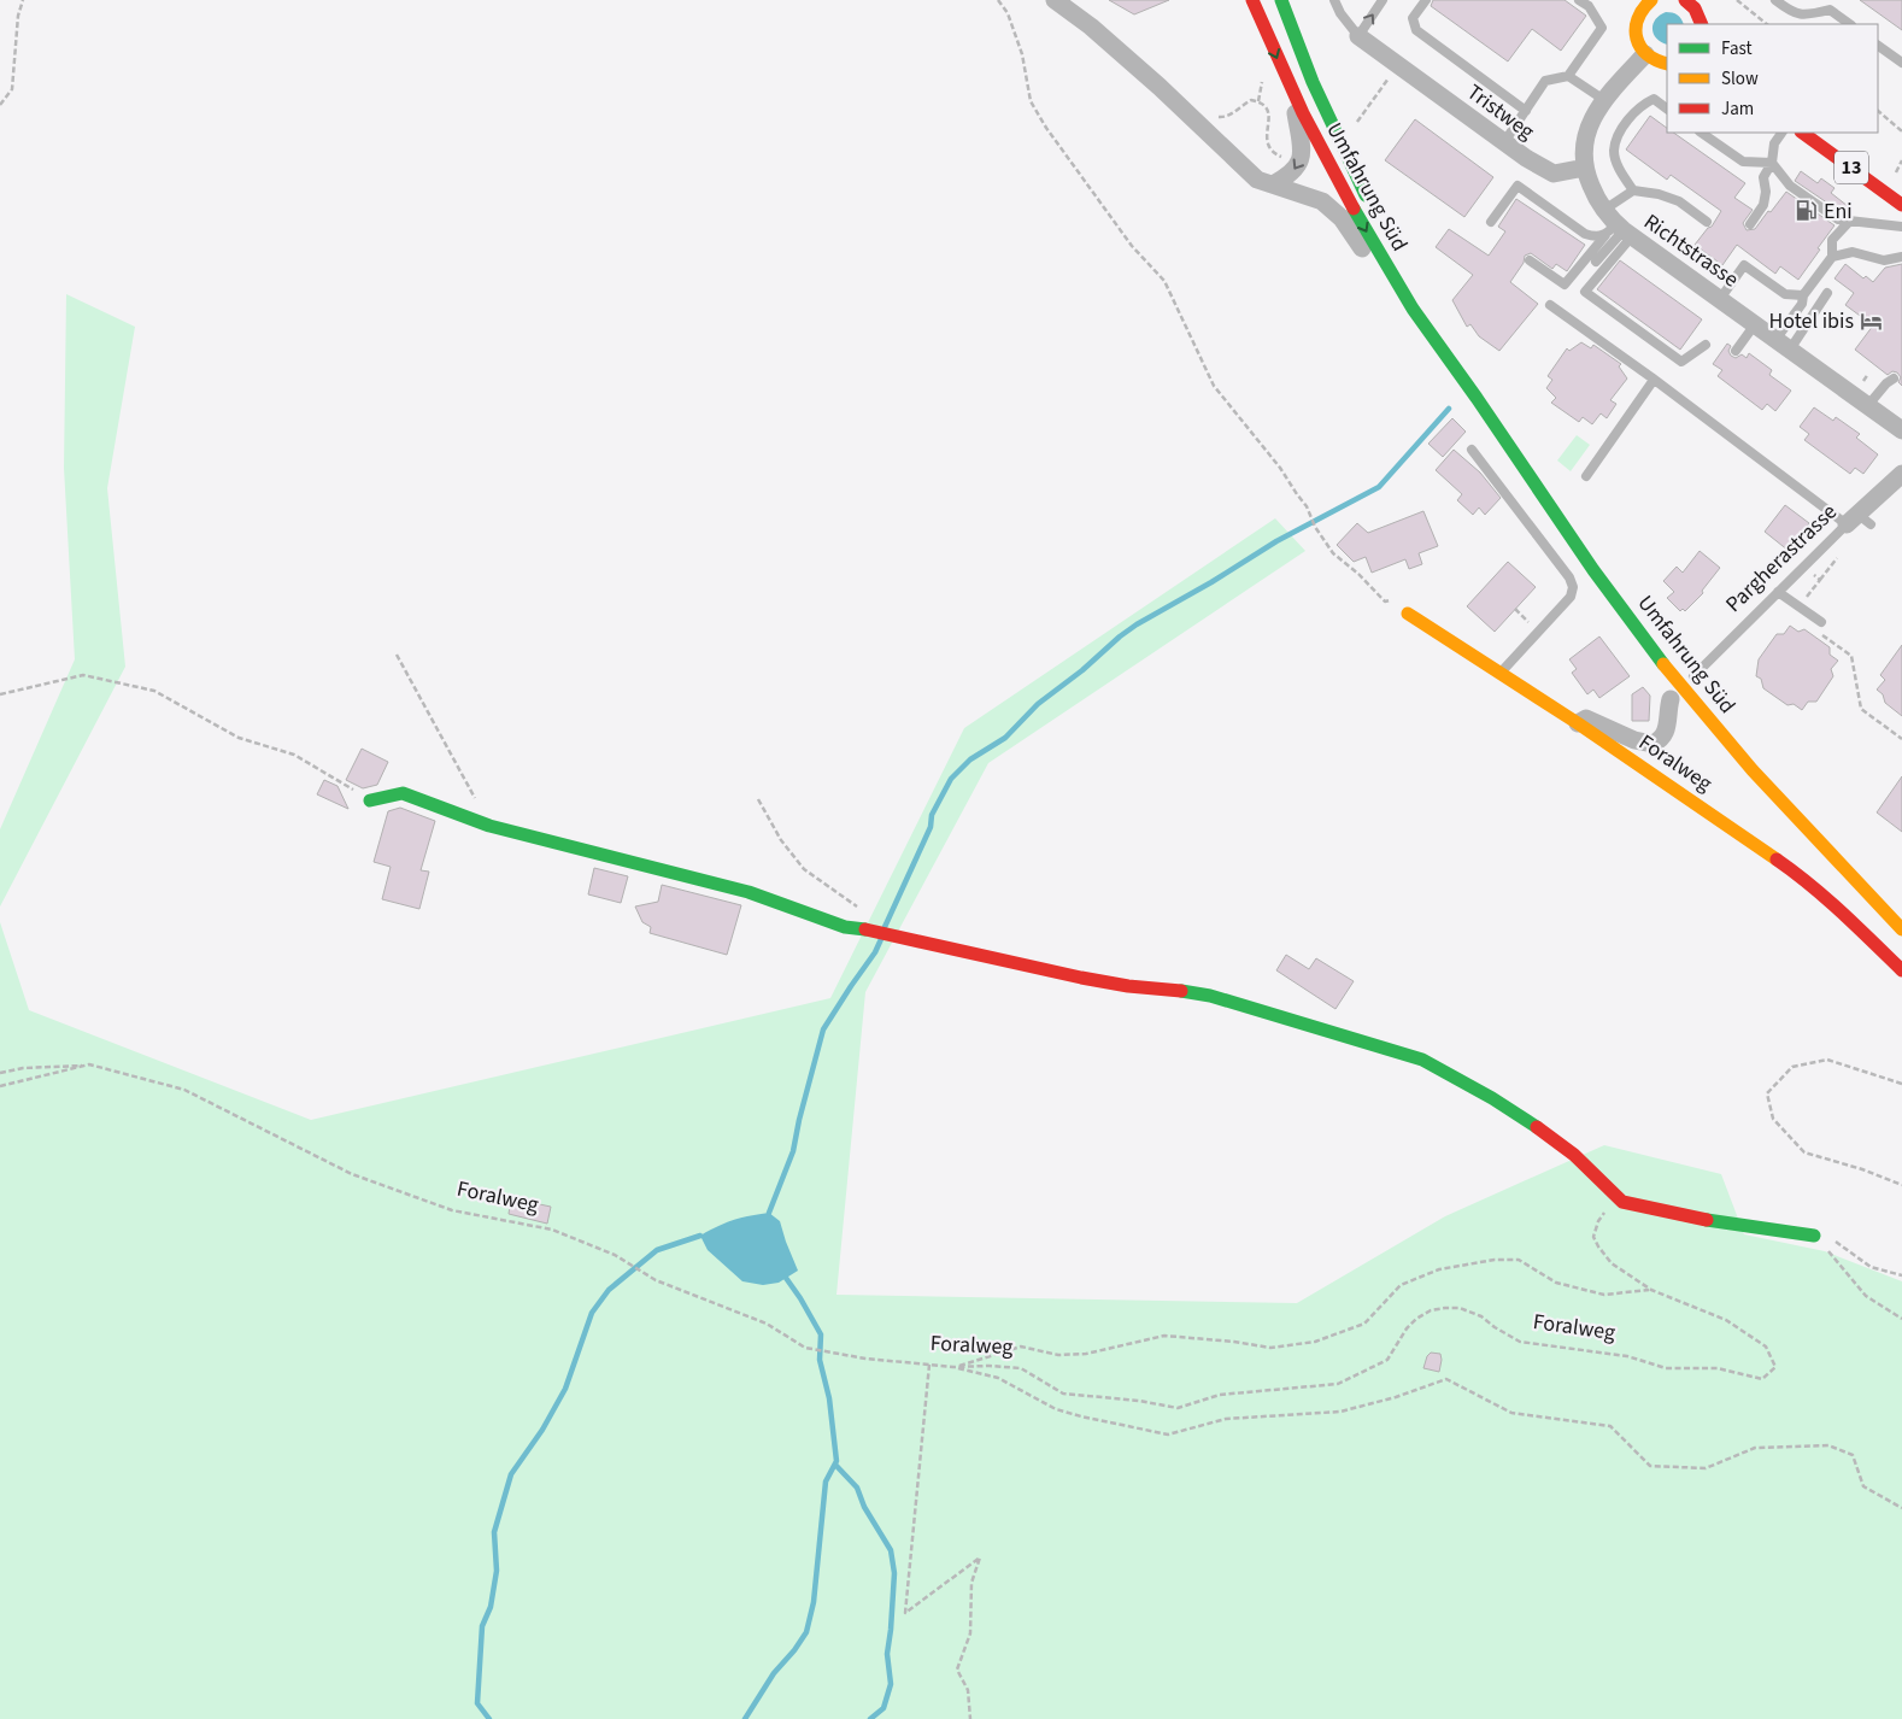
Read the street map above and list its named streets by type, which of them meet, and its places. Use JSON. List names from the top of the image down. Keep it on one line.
{"streets":{"street":["Tristweg","13","Umfahrung Süd","Richtstrasse","Pargherastrasse","Foralweg"]},"crossings":[["Tristweg","Richtstrasse"]],"places":{"fuel station":["Eni"],"hotel":["Hotel ibis"]},"legend":["Fast","Slow","Jam"]}
